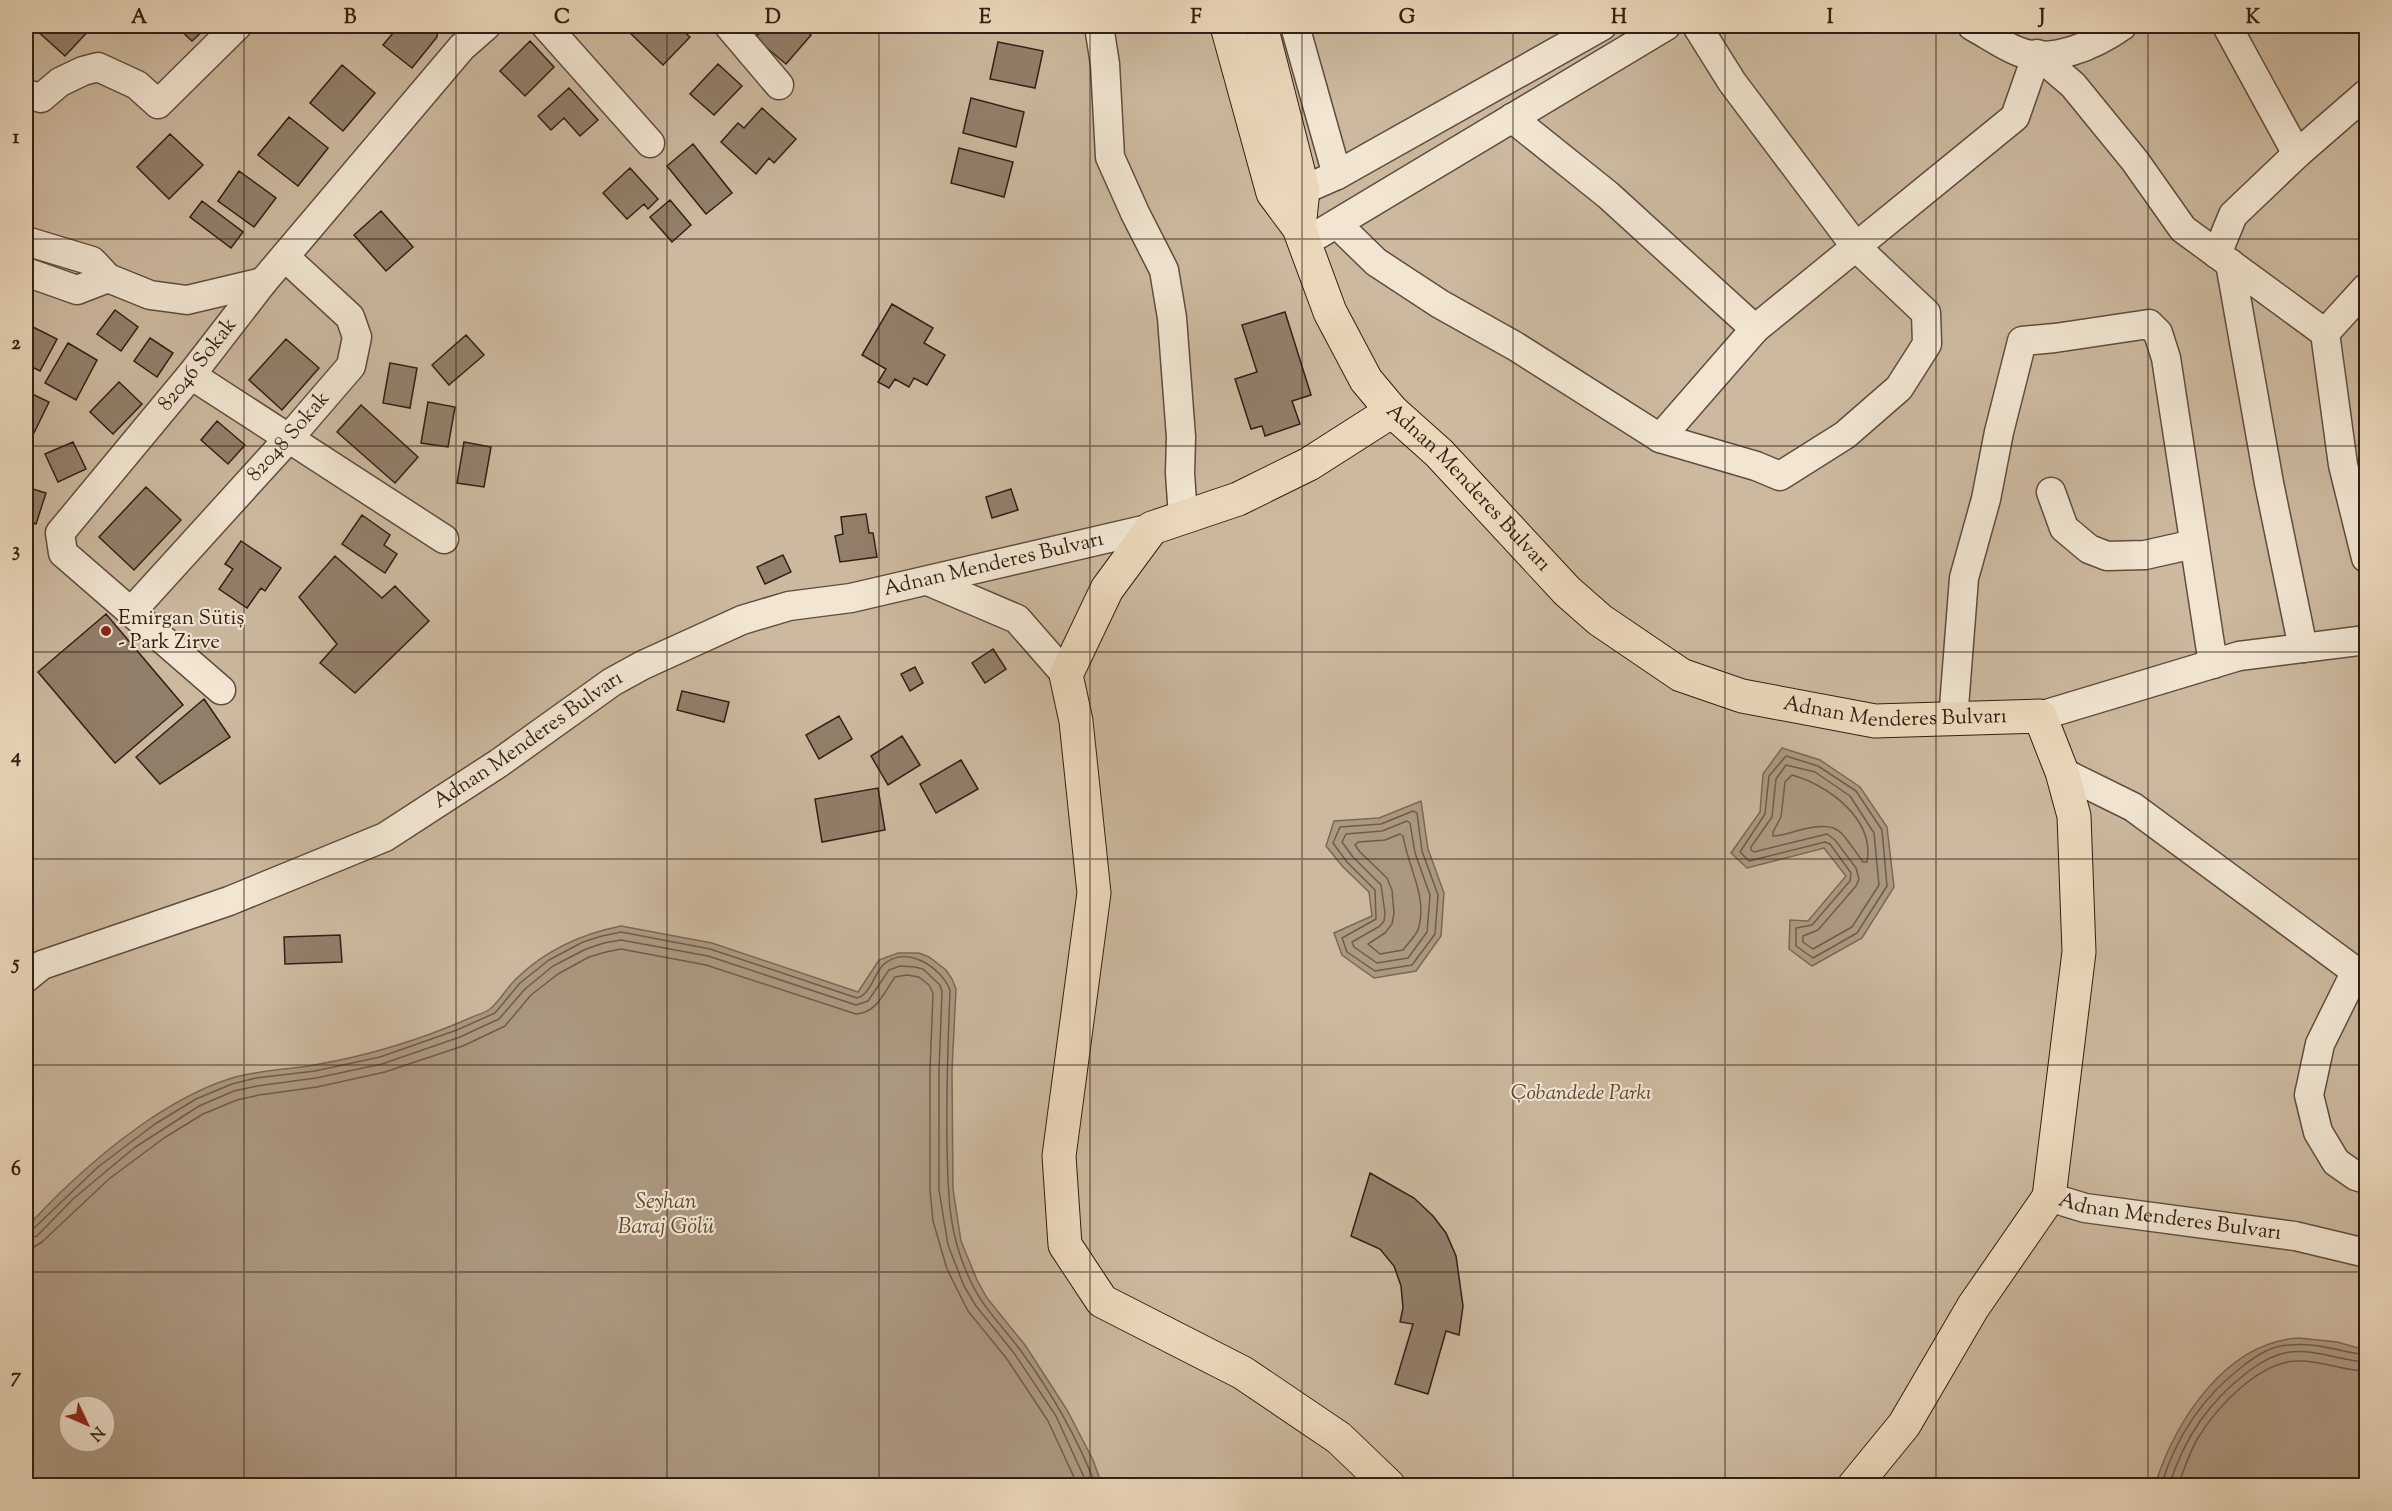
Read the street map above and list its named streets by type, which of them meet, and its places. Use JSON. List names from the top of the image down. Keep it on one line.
{"streets":{"main road":["Adnan Menderes Bulvarı"],"street":["82046 Sokak","82048 Sokak"]},"crossings":[["82046 Sokak","82048 Sokak"]],"water":["Seyhan Baraj Gölü"],"parks":["Çobandede Parkı"],"places":["Emirgan Sütiş - Park Zirve"],"north":"bottom right","grid":{"columns":["A","B","C","D","E","F","G","H","I","J","K"],"rows":["1","2","3","4","5","6","7"]}}
